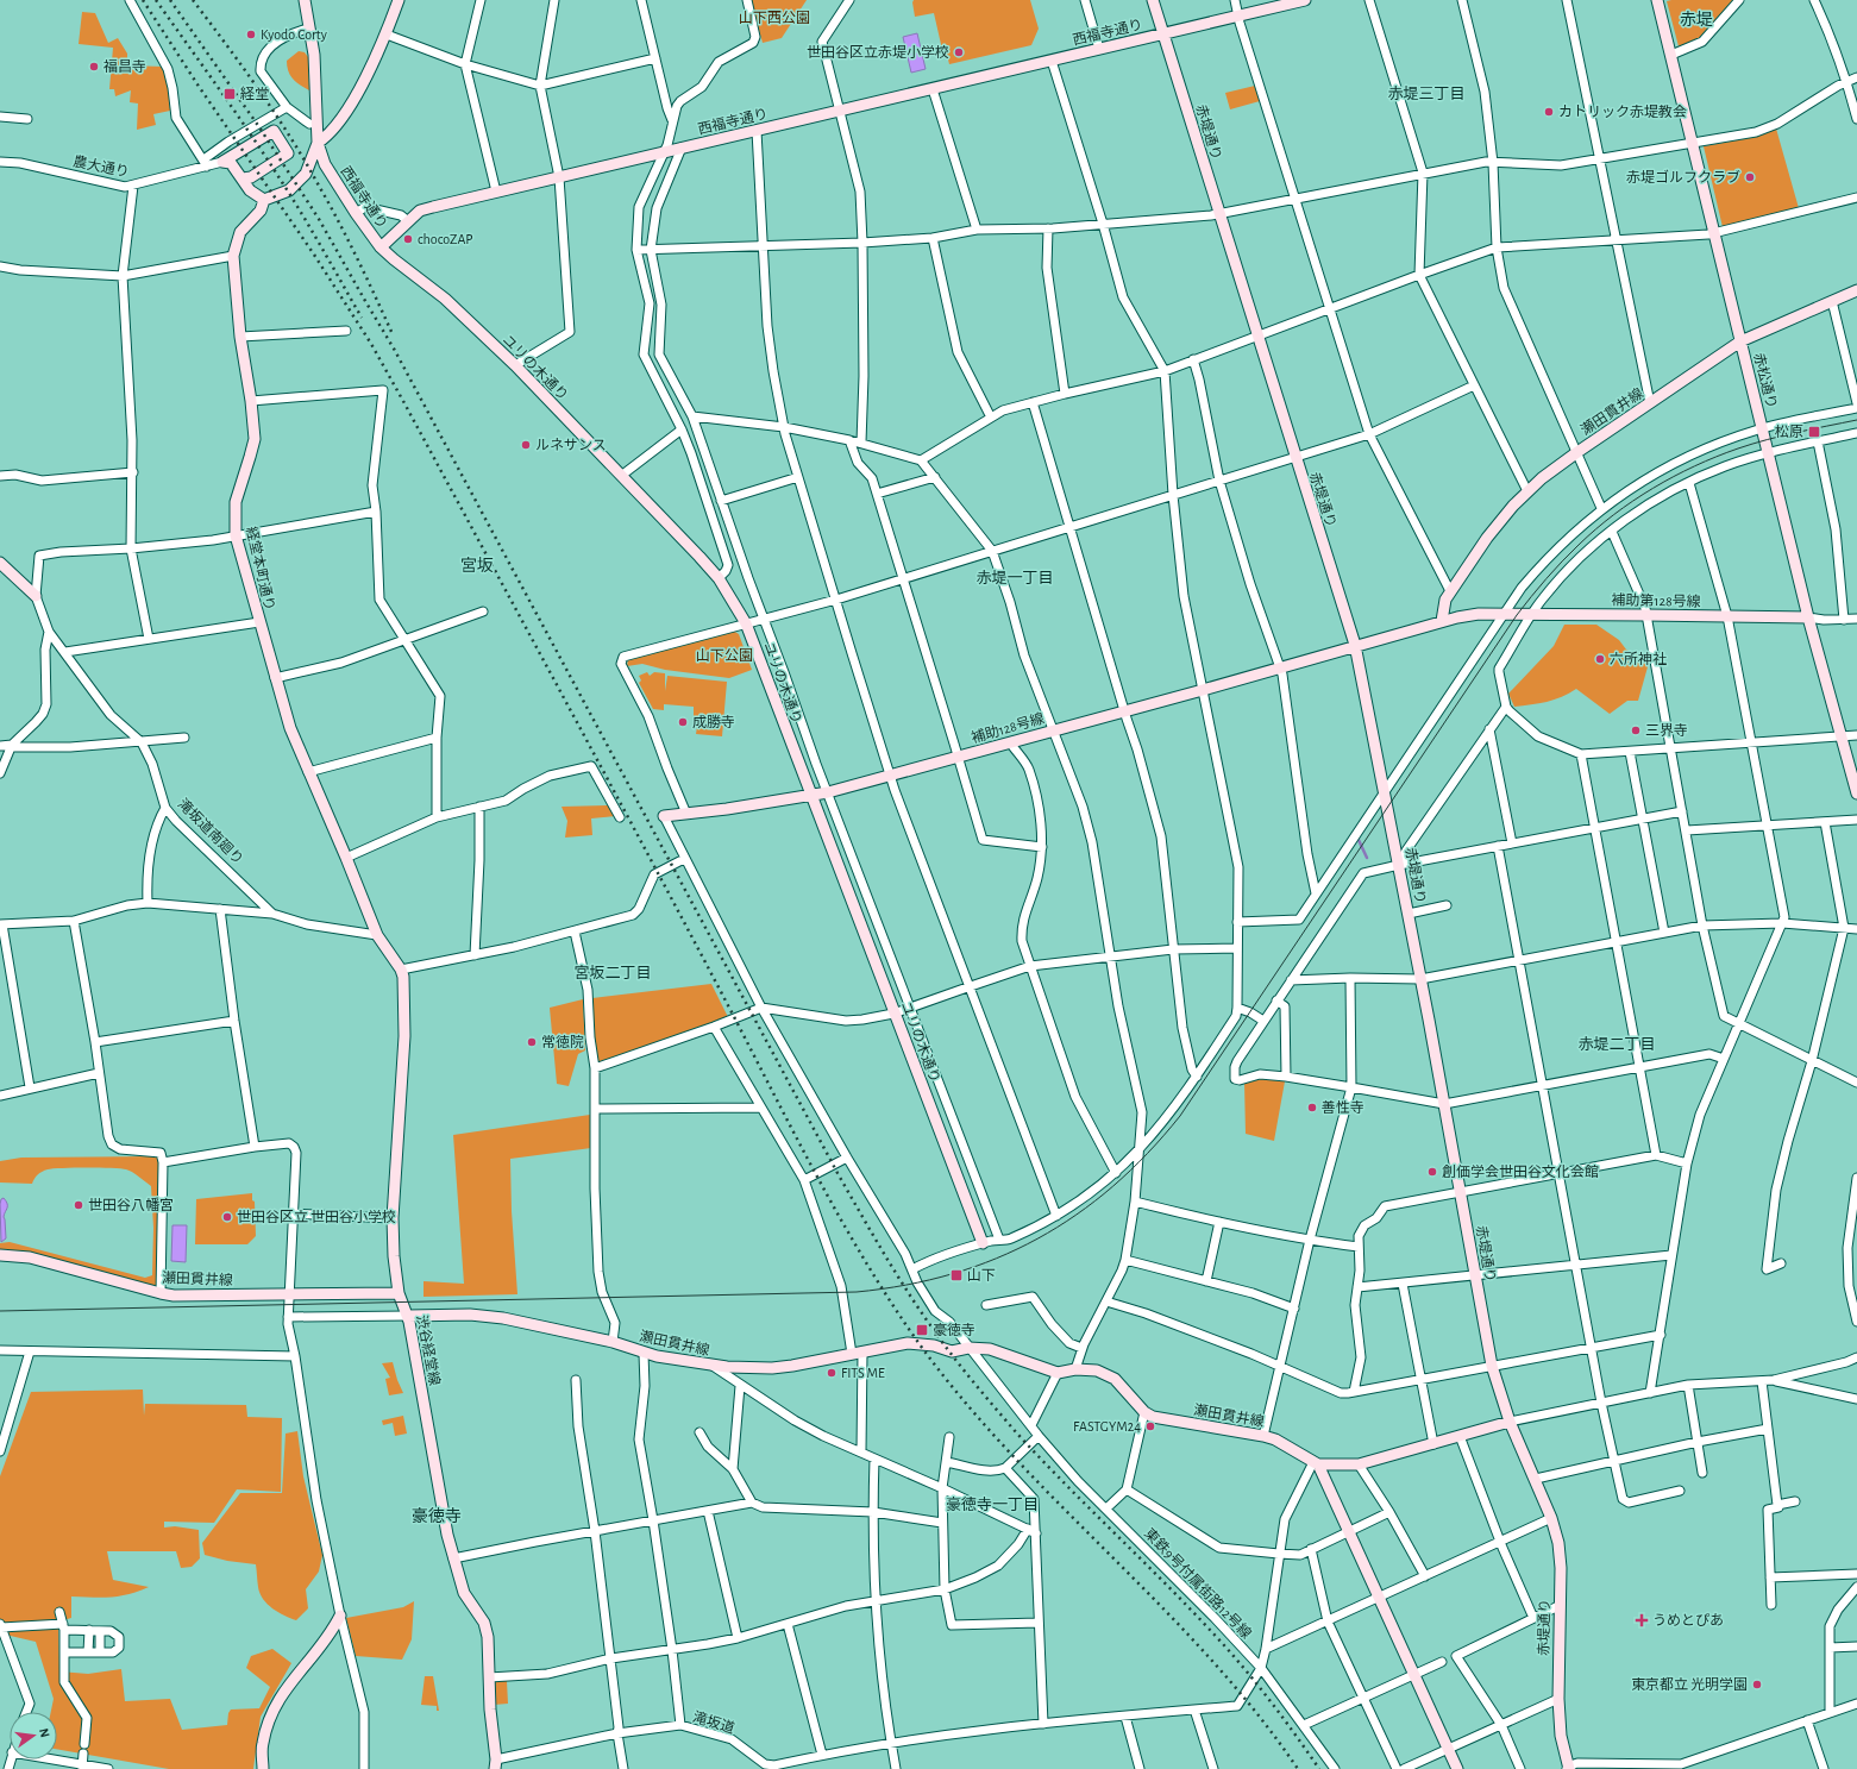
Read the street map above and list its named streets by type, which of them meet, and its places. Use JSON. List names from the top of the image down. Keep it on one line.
{"streets":{"street":["西福寺通り","赤堤通り","農大通り","ユリの木通り","赤松通り","瀬田貫井線","経堂本町通り","補助第128号線","補助128号線","滝坂道南廻り","渋谷経堂線","東鉄9号付属街路12号線","滝坂道"]},"crossings":[["西福寺通り","赤堤通り"],["西福寺通り","ユリの木通り"],["赤堤通り","補助128号線"],["ユリの木通り","補助128号線"],["赤松通り","瀬田貫井線"],["赤松通り","補助第128号線"],["瀬田貫井線","渋谷経堂線"],["瀬田貫井線","東鉄9号付属街路12号線"],["経堂本町通り","滝坂道南廻り"],["経堂本町通り","渋谷経堂線"],["補助128号線","東鉄9号付属街路12号線"],["滝坂道南廻り","渋谷経堂線"],["渋谷経堂線","滝坂道"],["東鉄9号付属街路12号線","滝坂道"]],"districts":["赤堤","赤堤三丁目","宮坂","赤堤一丁目","宮坂二丁目","赤堤二丁目","豪徳寺一丁目","豪徳寺"],"parks":["山下西公園","山下公園"],"places":{"other":["Kyodo Corty","世田谷区立赤堤小学校","福昌寺","カトリック赤堤教会","赤堤ゴルフクラブ","chocoZAP","ルネサンス","六所神社","成勝寺","三界寺","常徳院","善性寺","創価学会世田谷文化会館","世田谷八幡宮","世田谷区立 世田谷小学校","FITS ME","FASTGYM24","東京都立 光明学園"],"transit":["経堂","松原","山下","豪徳寺"],"health":["うめとぴあ"]},"north":"right"}
